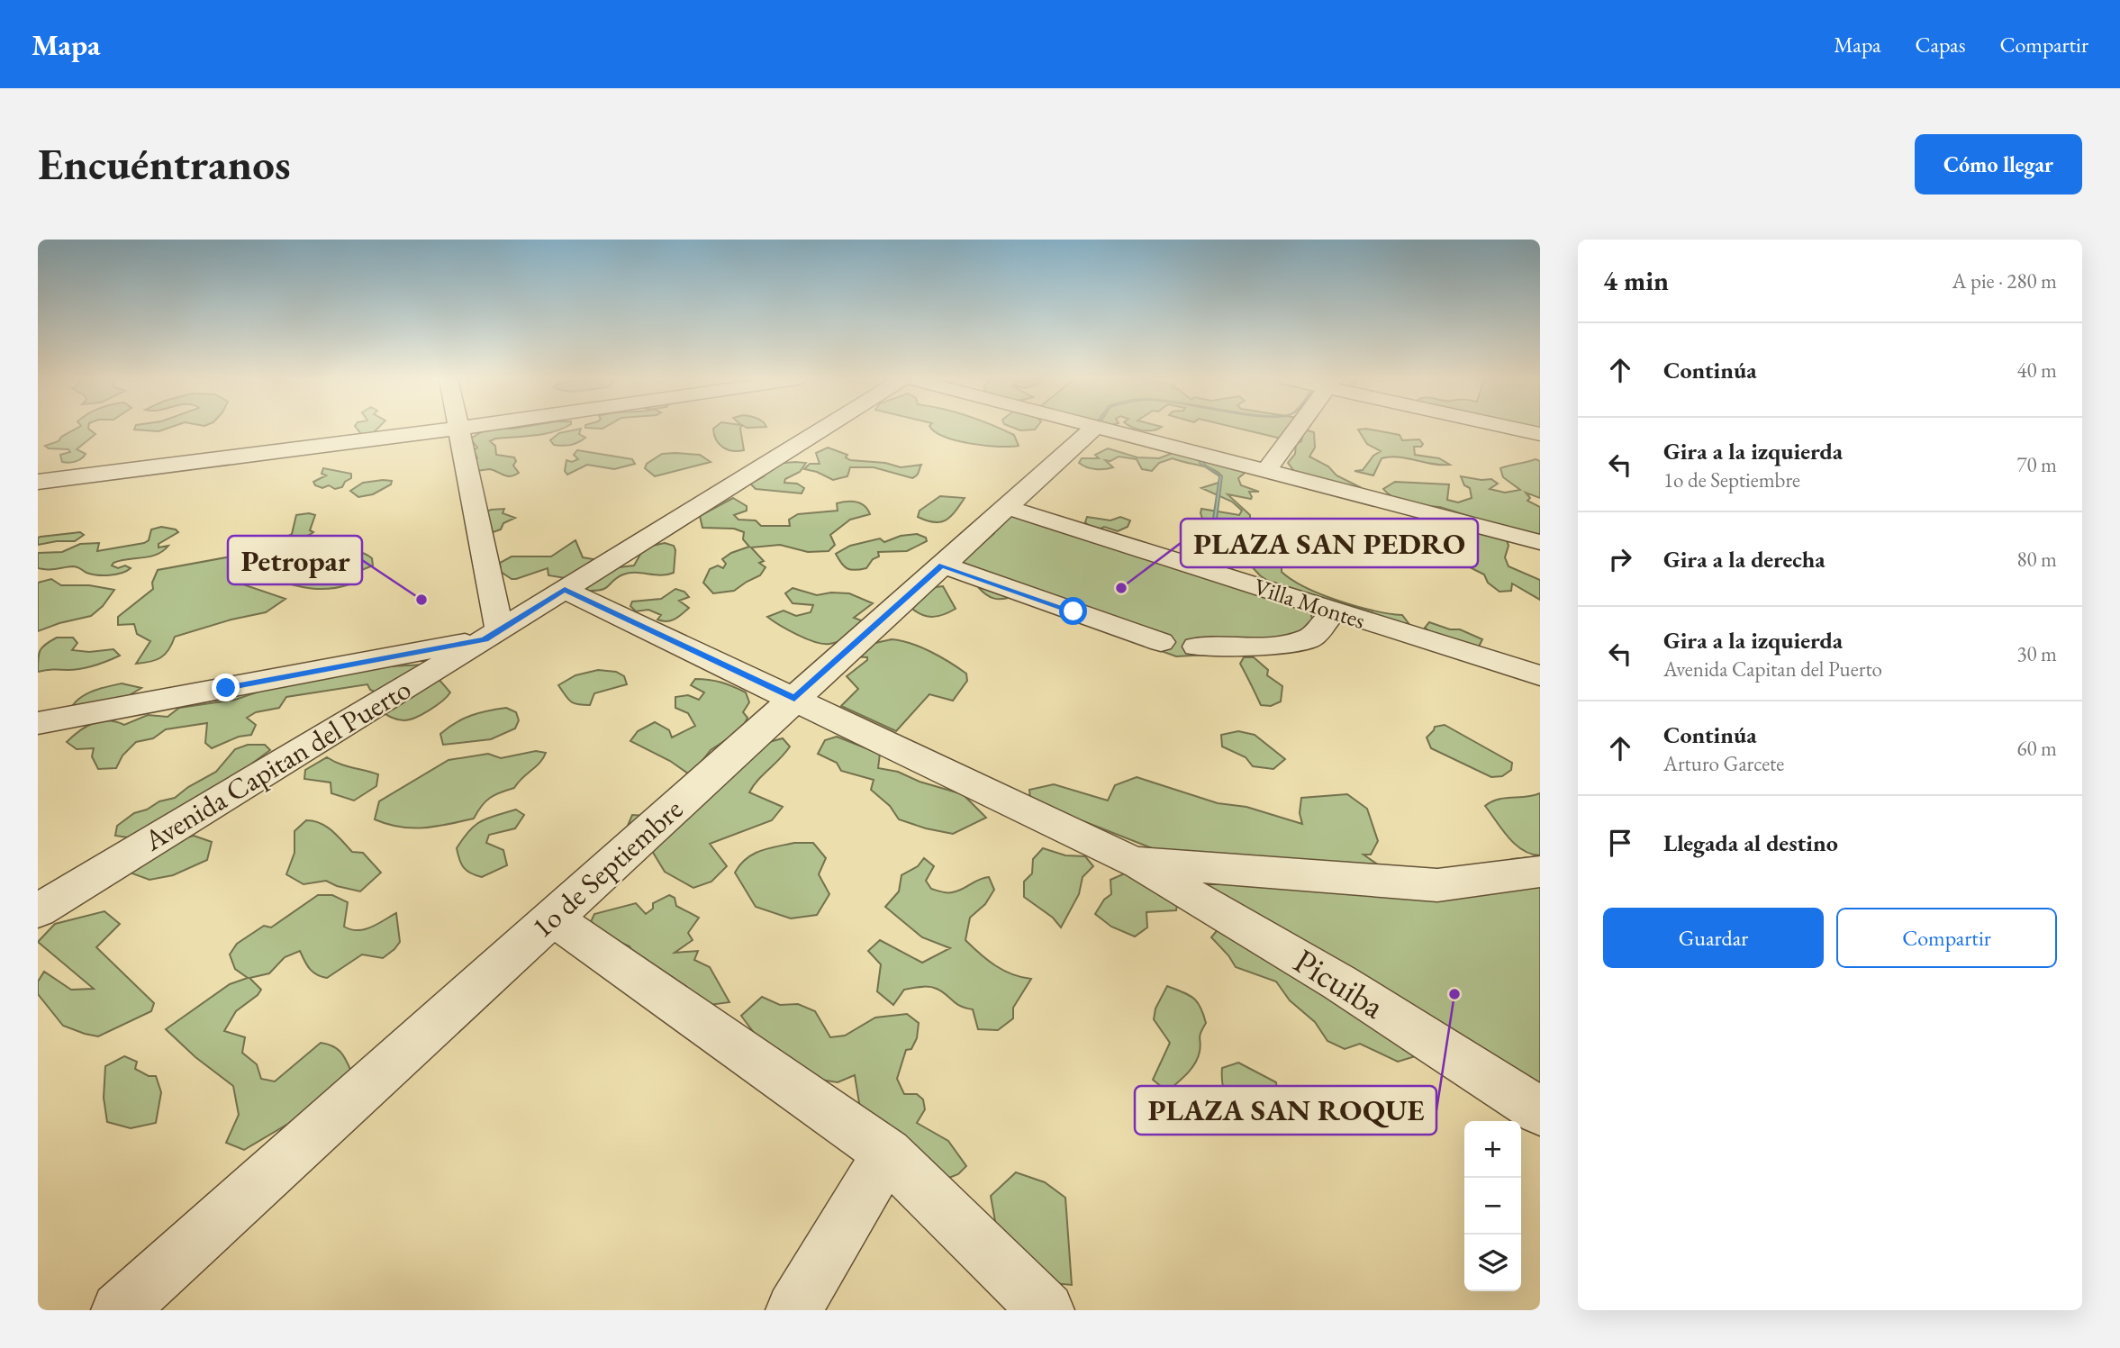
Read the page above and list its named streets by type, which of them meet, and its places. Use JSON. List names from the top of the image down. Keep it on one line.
{"streets":{"street":["Villa Montes","Avenida Capitan del Puerto","1o de Septiembre","Picuiba"]},"crossings":[["Villa Montes","1o de Septiembre"],["Avenida Capitan del Puerto","Picuiba"],["1o de Septiembre","Picuiba"]],"places":["PLAZA SAN PEDRO","Petropar","PLAZA SAN ROQUE"],"page":{"header":"Mapa","nav":["Mapa","Capas","Compartir"],"buttons":["Cómo llegar",["Guardar","Compartir"]],"title":"Encuéntranos","heading":["4 min","A pie · 280 m"],"list":[["Continúa","40 m"],["Gira a la izquierda","1o de Septiembre","70 m"],["Gira a la derecha","80 m"],["Gira a la izquierda","Avenida Capitan del Puerto","30 m"],["Continúa","Arturo Garcete","60 m"],"Llegada al destino"],"map_buttons":["+","−"]}}
